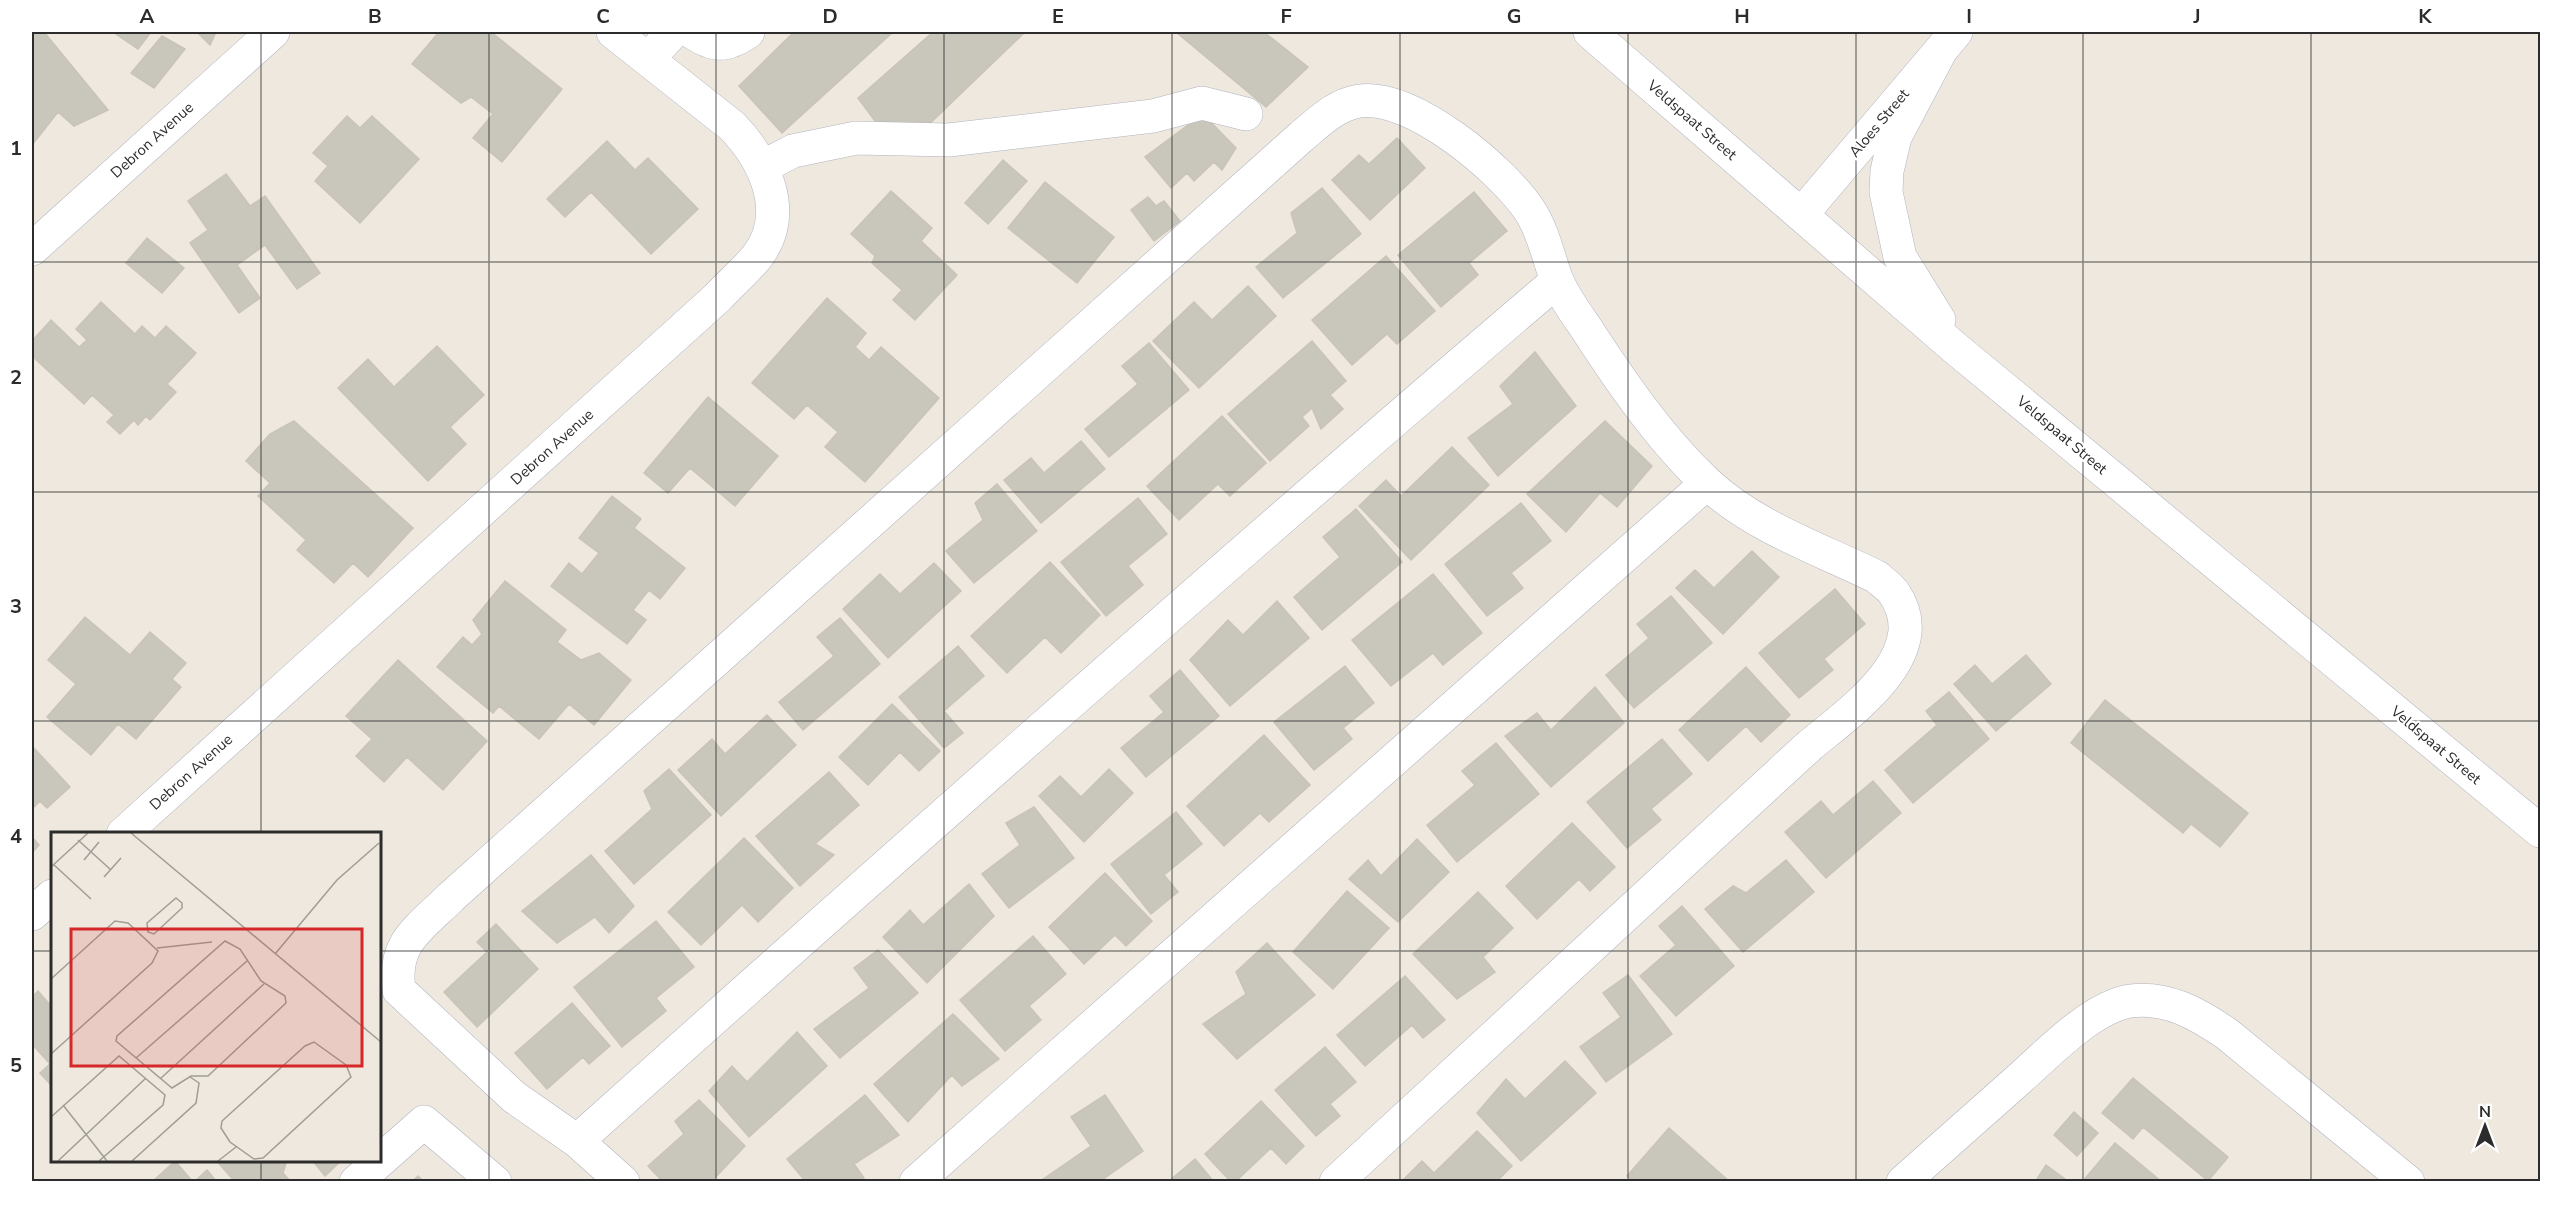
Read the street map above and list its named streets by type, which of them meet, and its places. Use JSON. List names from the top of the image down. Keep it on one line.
{"streets":{"street":["Veldspaat Street","Aloes Street","Debron Avenue"]},"crossings":[["Veldspaat Street","Aloes Street"]],"north":"top","grid":{"columns":["A","B","C","D","E","F","G","H","I","J","K"],"rows":["1","2","3","4","5"]}}
